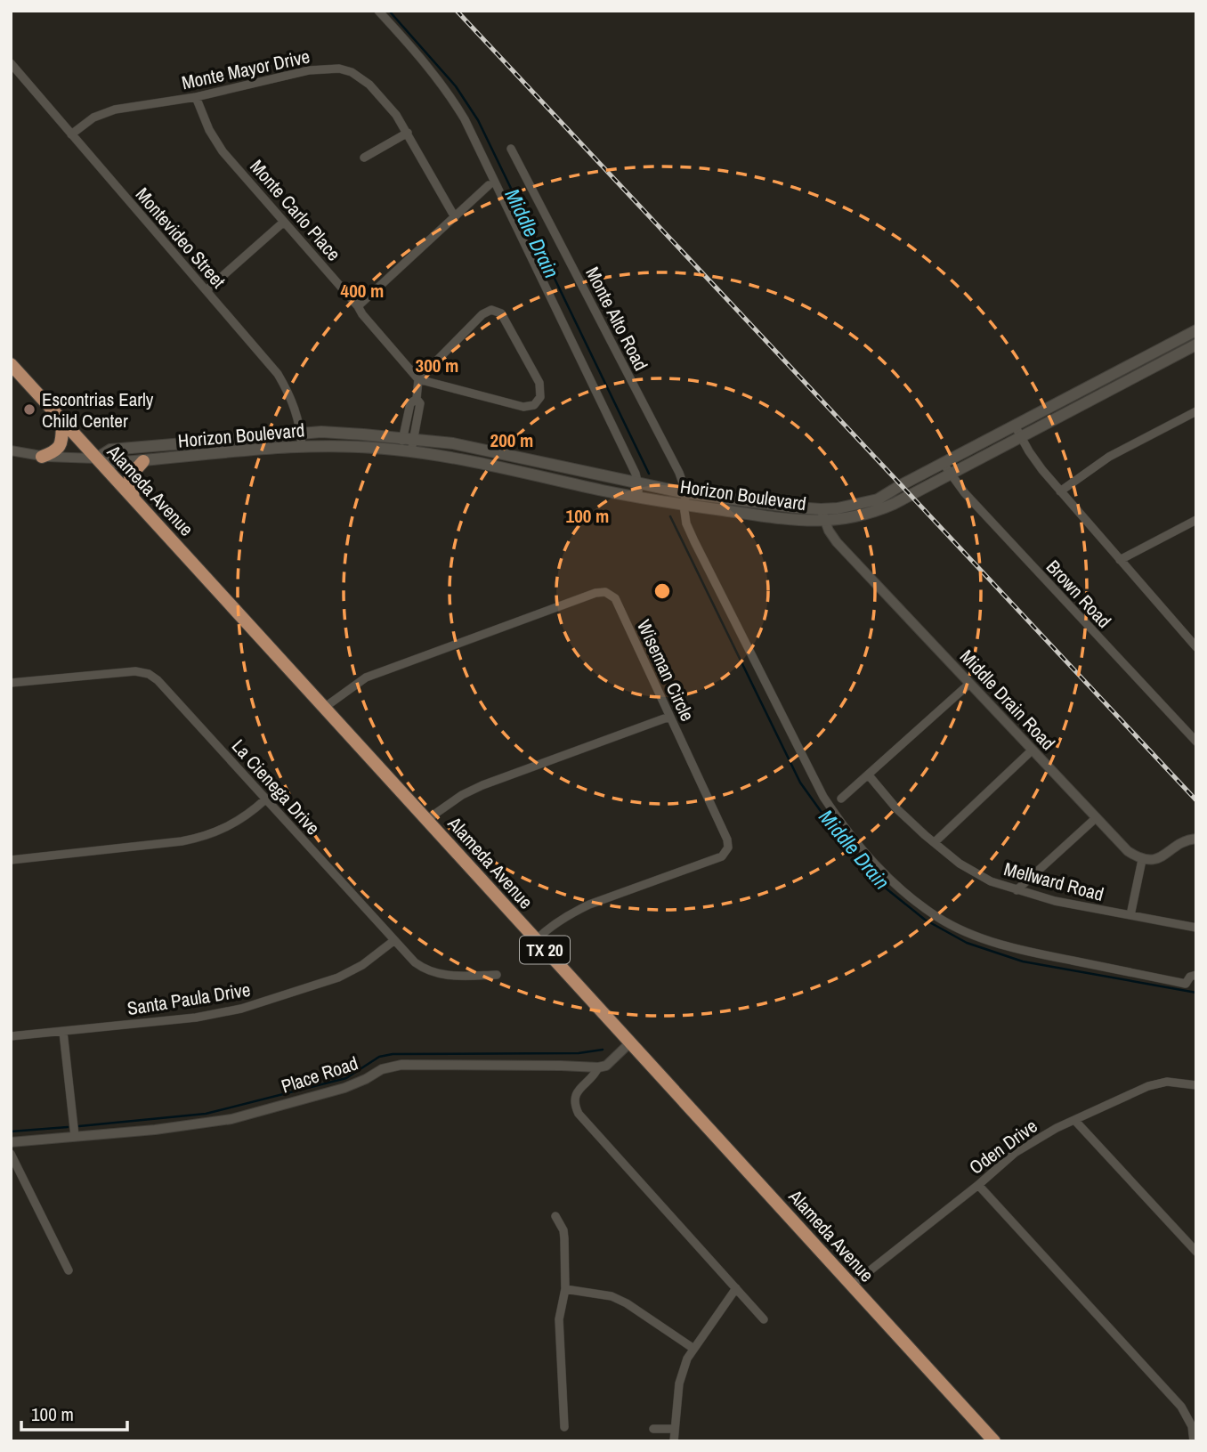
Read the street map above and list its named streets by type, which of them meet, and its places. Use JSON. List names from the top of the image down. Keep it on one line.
{"streets":{"main road":["Horizon Boulevard","Alameda Avenue","TX 20"],"street":["Monte Mayor Drive","Monte Carlo Place","Montevideo Street","Monte Alto Road","Brown Road","Wiseman Circle","Middle Drain Road","La Cienega Drive","Mellward Road","Santa Paula Drive","Place Road","Oden Drive"]},"crossings":[["Monte Mayor Drive","Monte Carlo Place"],["Monte Mayor Drive","Montevideo Street"],["Montevideo Street","Horizon Boulevard"],["Monte Alto Road","Horizon Boulevard"],["Horizon Boulevard","Alameda Avenue"],["Horizon Boulevard","Brown Road"],["Horizon Boulevard","Middle Drain Road"],["Alameda Avenue","Wiseman Circle"],["Alameda Avenue","Oden Drive"],["La Cienega Drive","Santa Paula Drive"]],"water":["Middle Drain"],"places":["Escontrias Early Child Center"],"scale_bar":"100 m","rings":["400 m","300 m","200 m","100 m"]}
